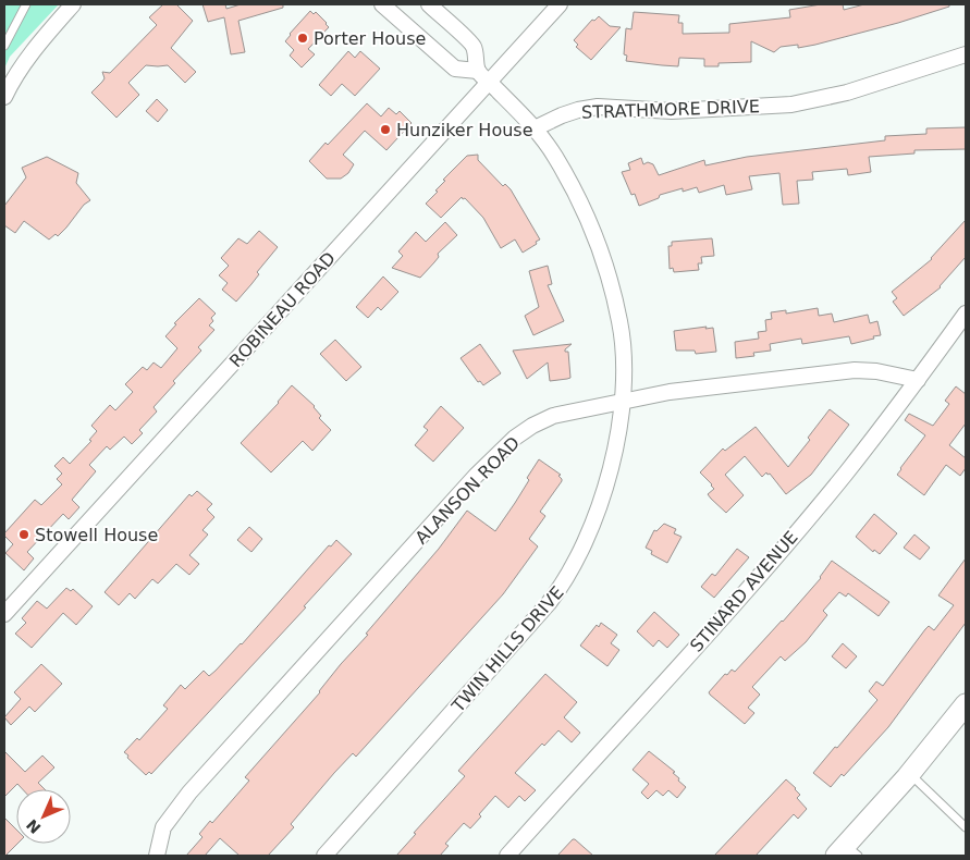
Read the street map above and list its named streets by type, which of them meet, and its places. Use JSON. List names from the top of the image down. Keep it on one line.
{"streets":{"street":["STRATHMORE DRIVE","ROBINEAU ROAD","ALANSON ROAD","STINARD AVENUE","TWIN HILLS DRIVE"]},"crossings":[["STRATHMORE DRIVE","TWIN HILLS DRIVE"],["ROBINEAU ROAD","TWIN HILLS DRIVE"],["ALANSON ROAD","STINARD AVENUE"],["ALANSON ROAD","TWIN HILLS DRIVE"]],"places":["Porter House","Hunziker House","Stowell House"],"north":"bottom left"}
